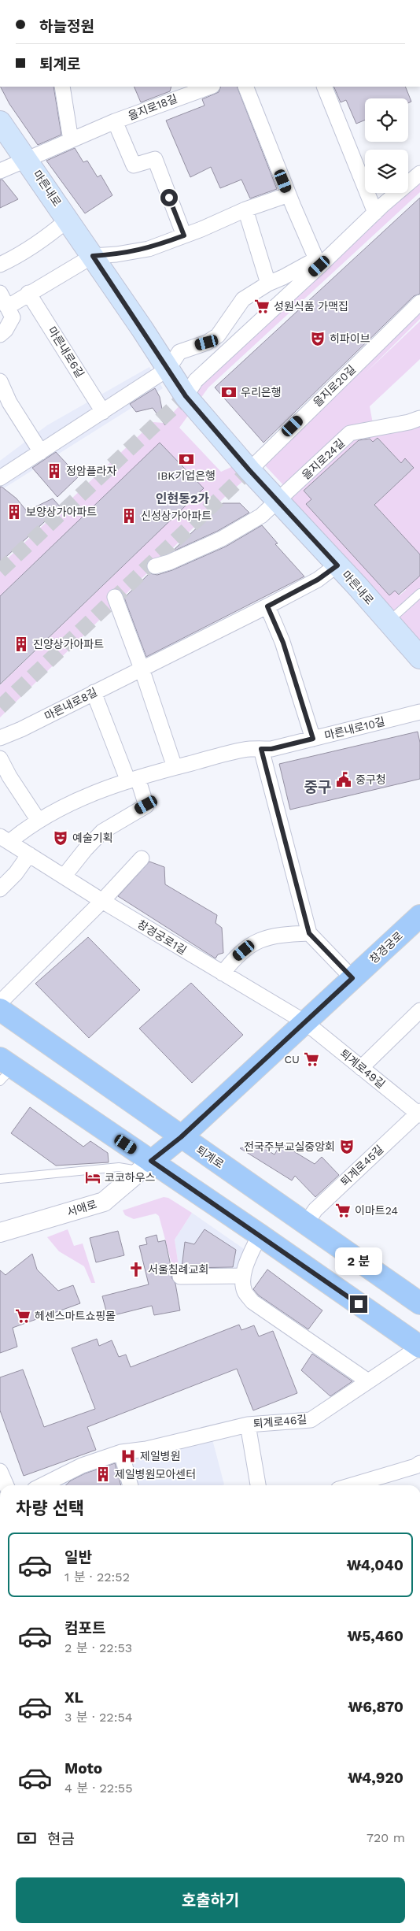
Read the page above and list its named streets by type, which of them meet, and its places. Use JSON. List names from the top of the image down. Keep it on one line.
{"streets":{"main road":["마른내로","창경궁로","퇴계로"],"street":["을지로18길","마른내로6길","을지로20길","을지로24길","마른내로8길","마른내로10길","창경궁로1길","퇴계로49길","퇴계로45길","서애로","퇴계로46길"]},"crossings":[["을지로18길","마른내로"],["마른내로","을지로20길"],["마른내로","을지로24길"],["마른내로","마른내로8길"],["마른내로10길","창경궁로1길"],["창경궁로1길","창경궁로"],["창경궁로1길","퇴계로49길"],["창경궁로","퇴계로49길"],["창경궁로","퇴계로"],["창경궁로","서애로"],["퇴계로49길","퇴계로45길"],["퇴계로","퇴계로45길"]],"districts":["인현동2가","중구"],"places":{"supermarket":["성원식품 가맥집","CU","이마트24","헤센스마트쇼핑몰"],"theatre":["히파이브","예술기획","전국주부교실중앙회"],"bank":["우리은행","IBK기업은행"],"building":["정암플라자","보양상가아파트","신성상가아파트","진양상가아파트","제일병원모아센터"],"public building":["중구청"],"hotel":["코코하우스"],"church":["서울침례교회"],"hospital":["제일병원"]},"page":{"banner":["하늘정원","퇴계로"],"bubble":"2 분","heading":"차량 선택","list":[{"name":"일반","note":"1 분 · 22:52","value":"₩4,040"},{"name":"컴포트","note":"2 분 · 22:53","value":"₩5,460"},{"name":"XL","note":"3 분 · 22:54","value":"₩6,870"},{"name":"Moto","note":"4 분 · 22:55","value":"₩4,920"}],"pay":["현금","720 m"],"buttons":"호출하기"}}
